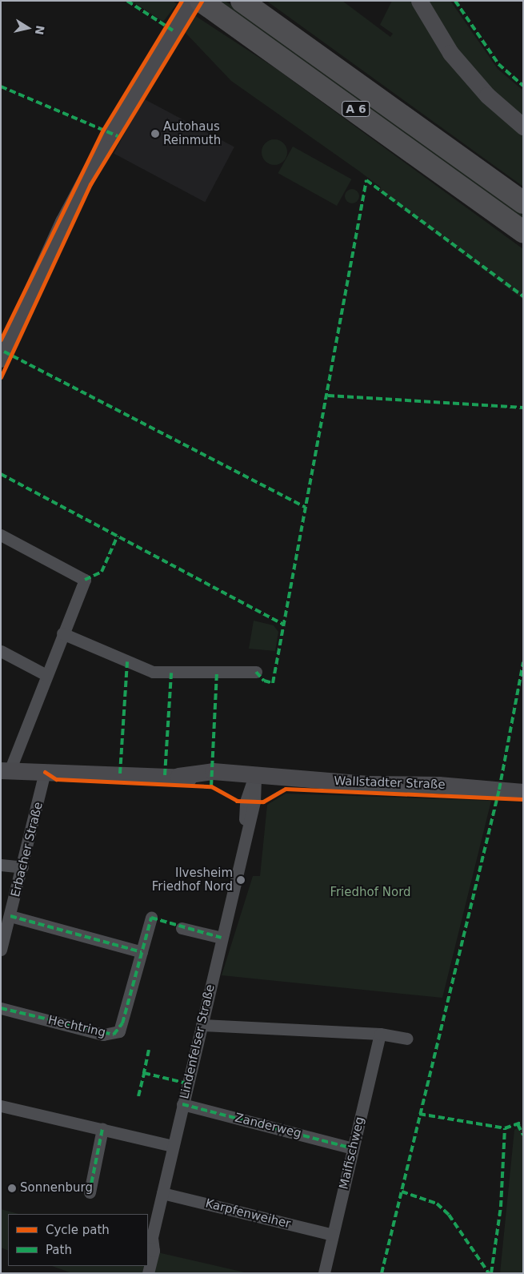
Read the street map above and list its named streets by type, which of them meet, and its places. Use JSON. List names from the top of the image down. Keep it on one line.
{"streets":{"highway":["A 6"],"main road":["Wallstadter Straße"],"street":["Erbacher Straße","Hechtring","Lindenfelser Straße","Zanderweg","Maifischweg","Karpfenweiher"]},"crossings":[["Wallstadter Straße","Erbacher Straße"],["Wallstadter Straße","Lindenfelser Straße"],["Lindenfelser Straße","Zanderweg"],["Lindenfelser Straße","Karpfenweiher"],["Zanderweg","Maifischweg"],["Maifischweg","Karpfenweiher"]],"parks":["Friedhof Nord"],"places":["Autohaus Reinmuth","Ilvesheim Friedhof Nord","Sonnenburg"],"legend":["Cycle path","Path"],"north":"right"}
